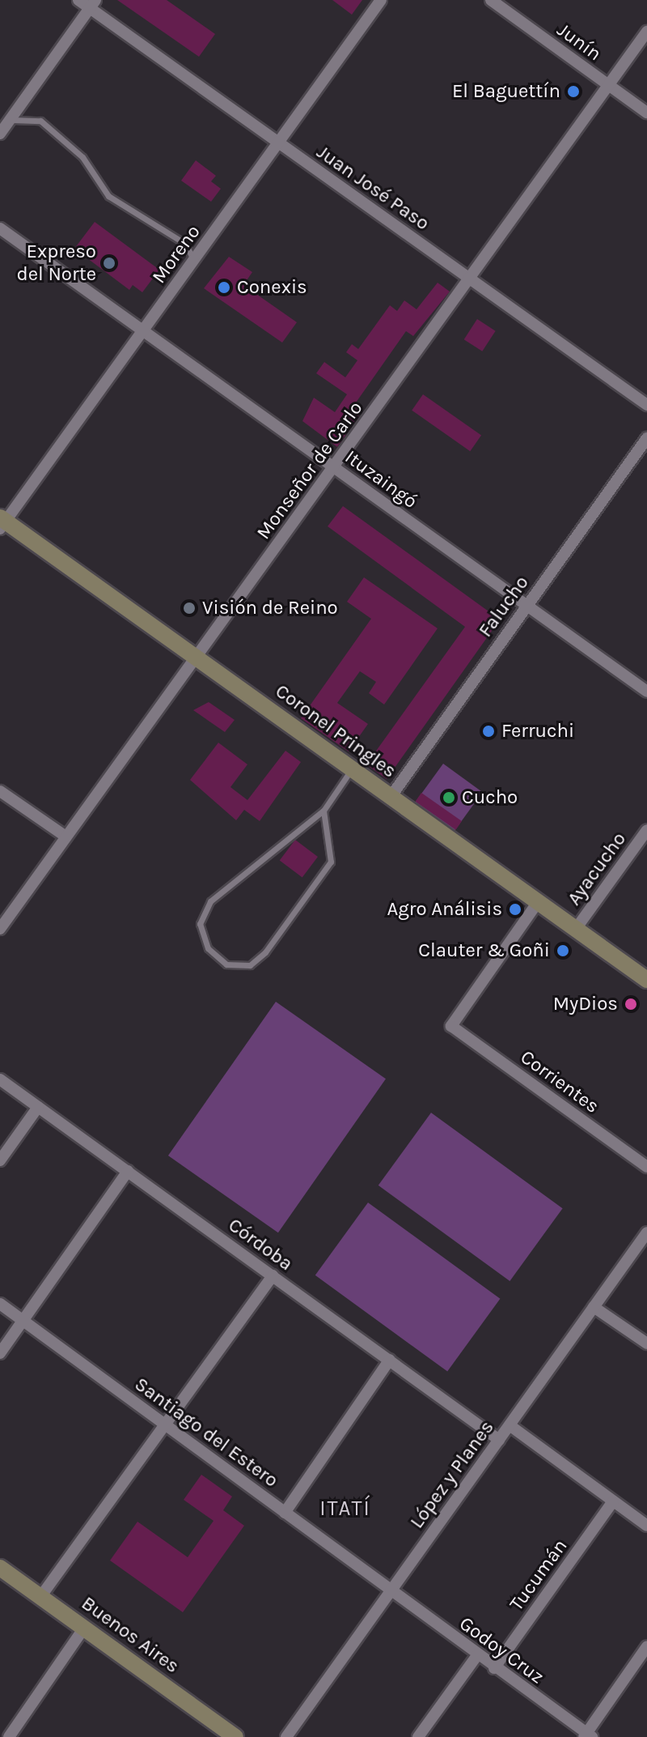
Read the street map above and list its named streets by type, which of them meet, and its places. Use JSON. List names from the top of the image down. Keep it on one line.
{"streets":{"main road":["Coronel Pringles","Buenos Aires"],"street":["Junín","Juan José Paso","Moreno","Monseñor de Carlo","Ituzaingó","Falucho","Ayacucho","Corrientes","Córdoba","Santiago del Estero","López y Planes","Tucumán","Godoy Cruz"]},"crossings":[["Junín","Monseñor de Carlo"],["Juan José Paso","Moreno"],["Juan José Paso","Monseñor de Carlo"],["Moreno","Ituzaingó"],["Moreno","Coronel Pringles"],["Monseñor de Carlo","Ituzaingó"],["Monseñor de Carlo","Coronel Pringles"],["Ituzaingó","Falucho"],["Falucho","Coronel Pringles"],["Coronel Pringles","Ayacucho"],["Coronel Pringles","Corrientes"],["Córdoba","López y Planes"],["Santiago del Estero","López y Planes"],["Santiago del Estero","Godoy Cruz"],["López y Planes","Godoy Cruz"],["Tucumán","Godoy Cruz"]],"districts":["ITATÍ"],"places":["El Baguettín","Expreso del Norte","Conexis","Visión de Reino","Ferruchi","Cucho","Agro Análisis","Clauter & Goñi","MyDios"]}
